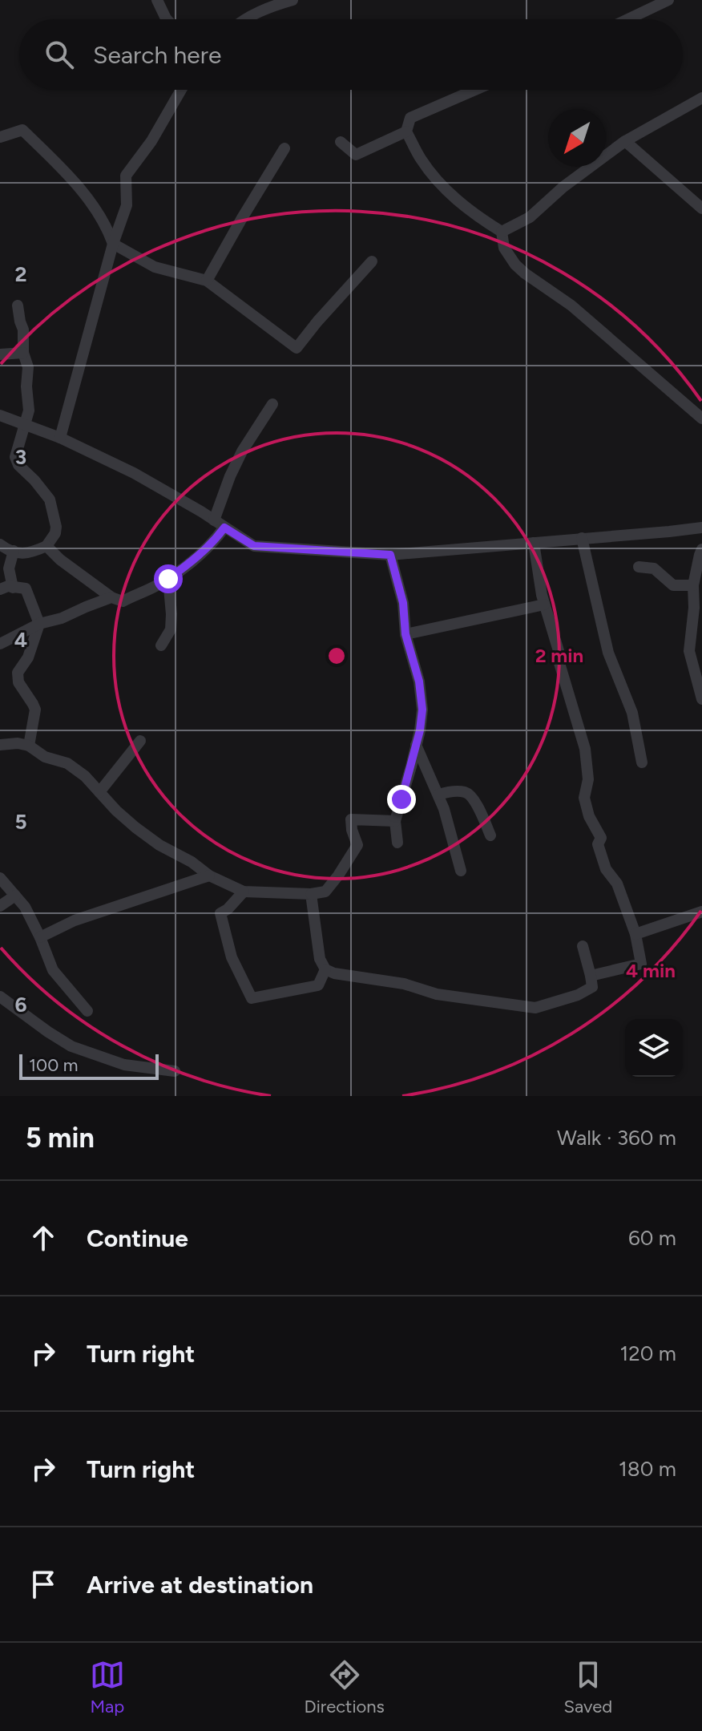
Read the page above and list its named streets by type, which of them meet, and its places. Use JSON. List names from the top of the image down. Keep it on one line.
{"scale_bar":"100 m","north":"bottom left","page":{"search":"Search here","scale":"100 m","heading":["5 min","Walk · 360 m"],"list":[["Continue","60 m"],["Turn right","120 m"],["Turn right","180 m"],"Arrive at destination"],"nav":["Map","Directions","Saved"]},"grid":{"rows":["2","3","4","5","6"]},"rings":["2 min","4 min"]}
